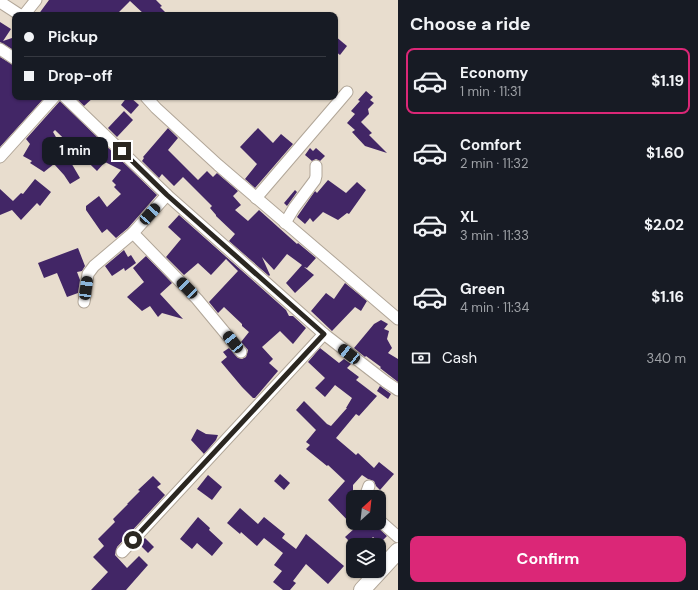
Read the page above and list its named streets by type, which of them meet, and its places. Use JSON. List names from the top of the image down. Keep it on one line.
{"north":"top right","page":{"heading":"Choose a ride","banner":["Pickup","Drop-off"],"list":[{"name":"Economy","note":"1 min · 11:31","value":"$1.19"},{"name":"Comfort","note":"2 min · 11:32","value":"$1.60"},{"name":"XL","note":"3 min · 11:33","value":"$2.02"},{"name":"Green","note":"4 min · 11:34","value":"$1.16"}],"bubble":"1 min","pay":["Cash","340 m"],"buttons":"Confirm"}}
